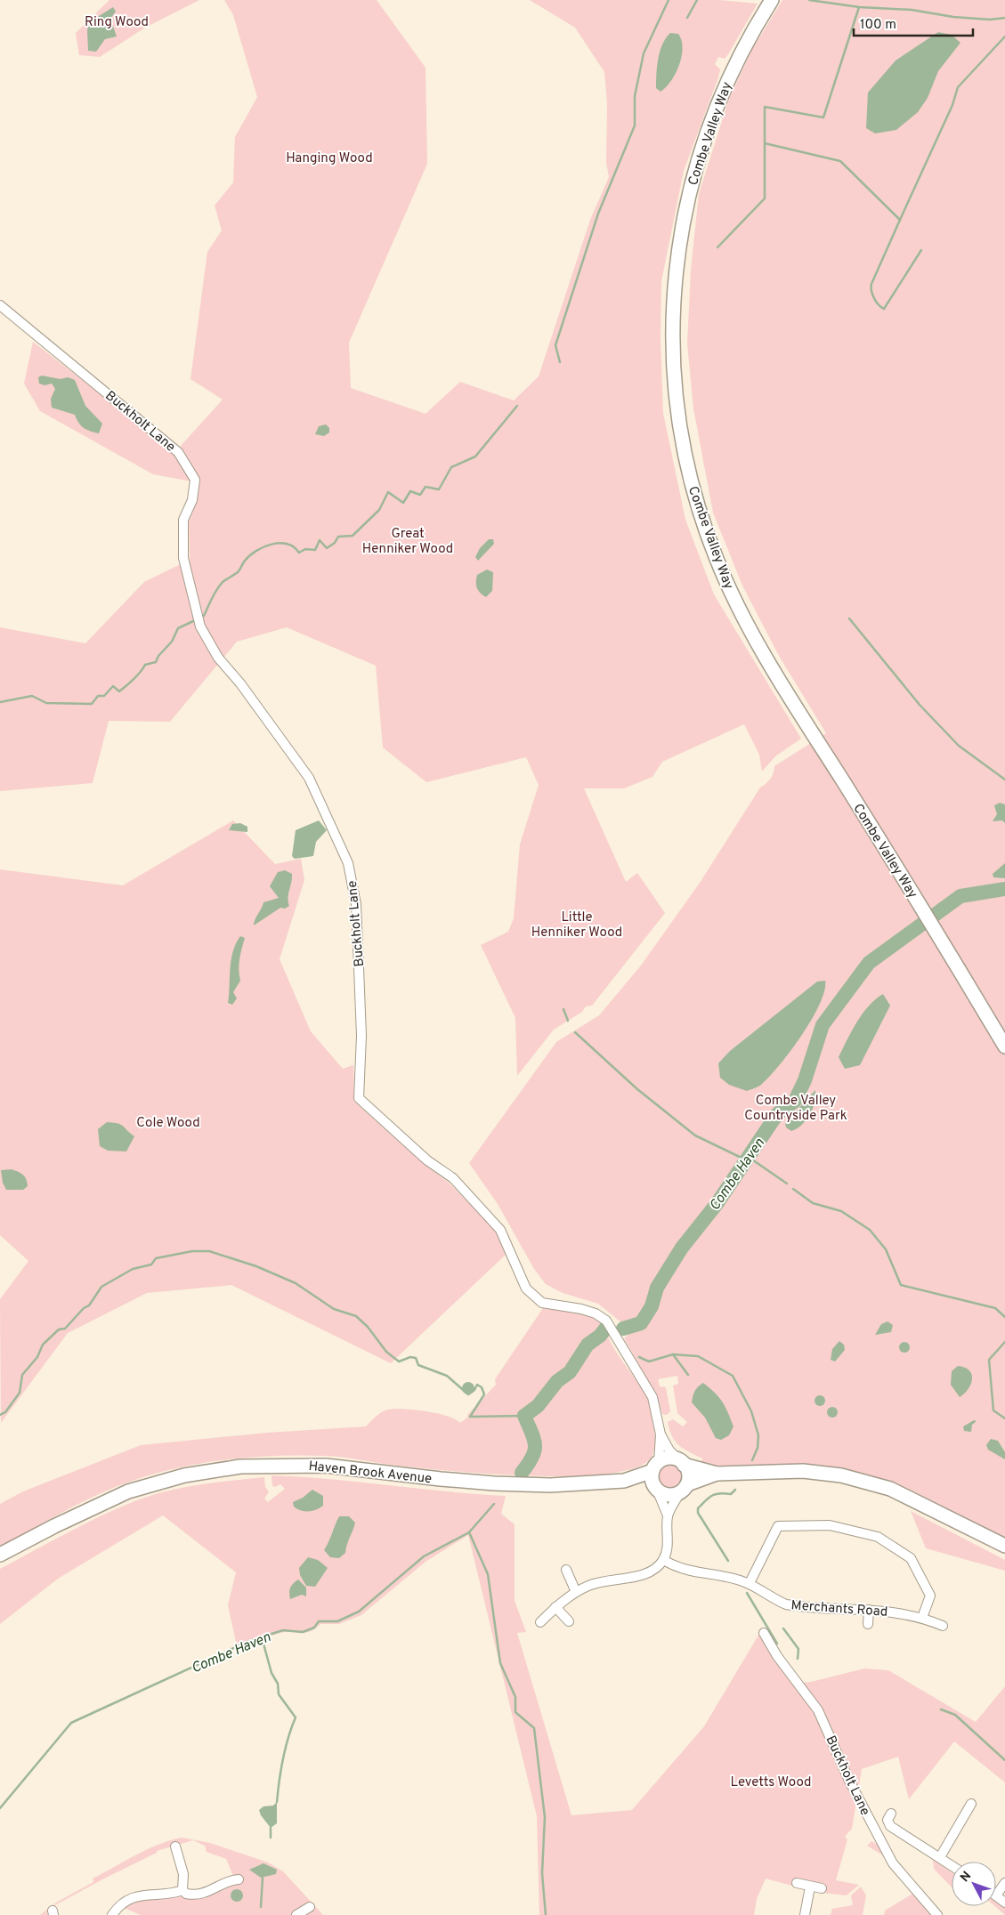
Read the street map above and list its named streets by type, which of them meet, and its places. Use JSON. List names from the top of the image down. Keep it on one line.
{"streets":{"main road":["Combe Valley Way","Haven Brook Avenue"],"street":["Buckholt Lane","Merchants Road"]},"crossings":[["Buckholt Lane","Haven Brook Avenue"]],"water":["Combe Haven"],"parks":["Ring Wood","Hanging Wood","Great Henniker Wood","Little Henniker Wood","Combe Valley Countryside Park","Cole Wood","Levetts Wood"],"scale_bar":"100 m","north":"top left"}
